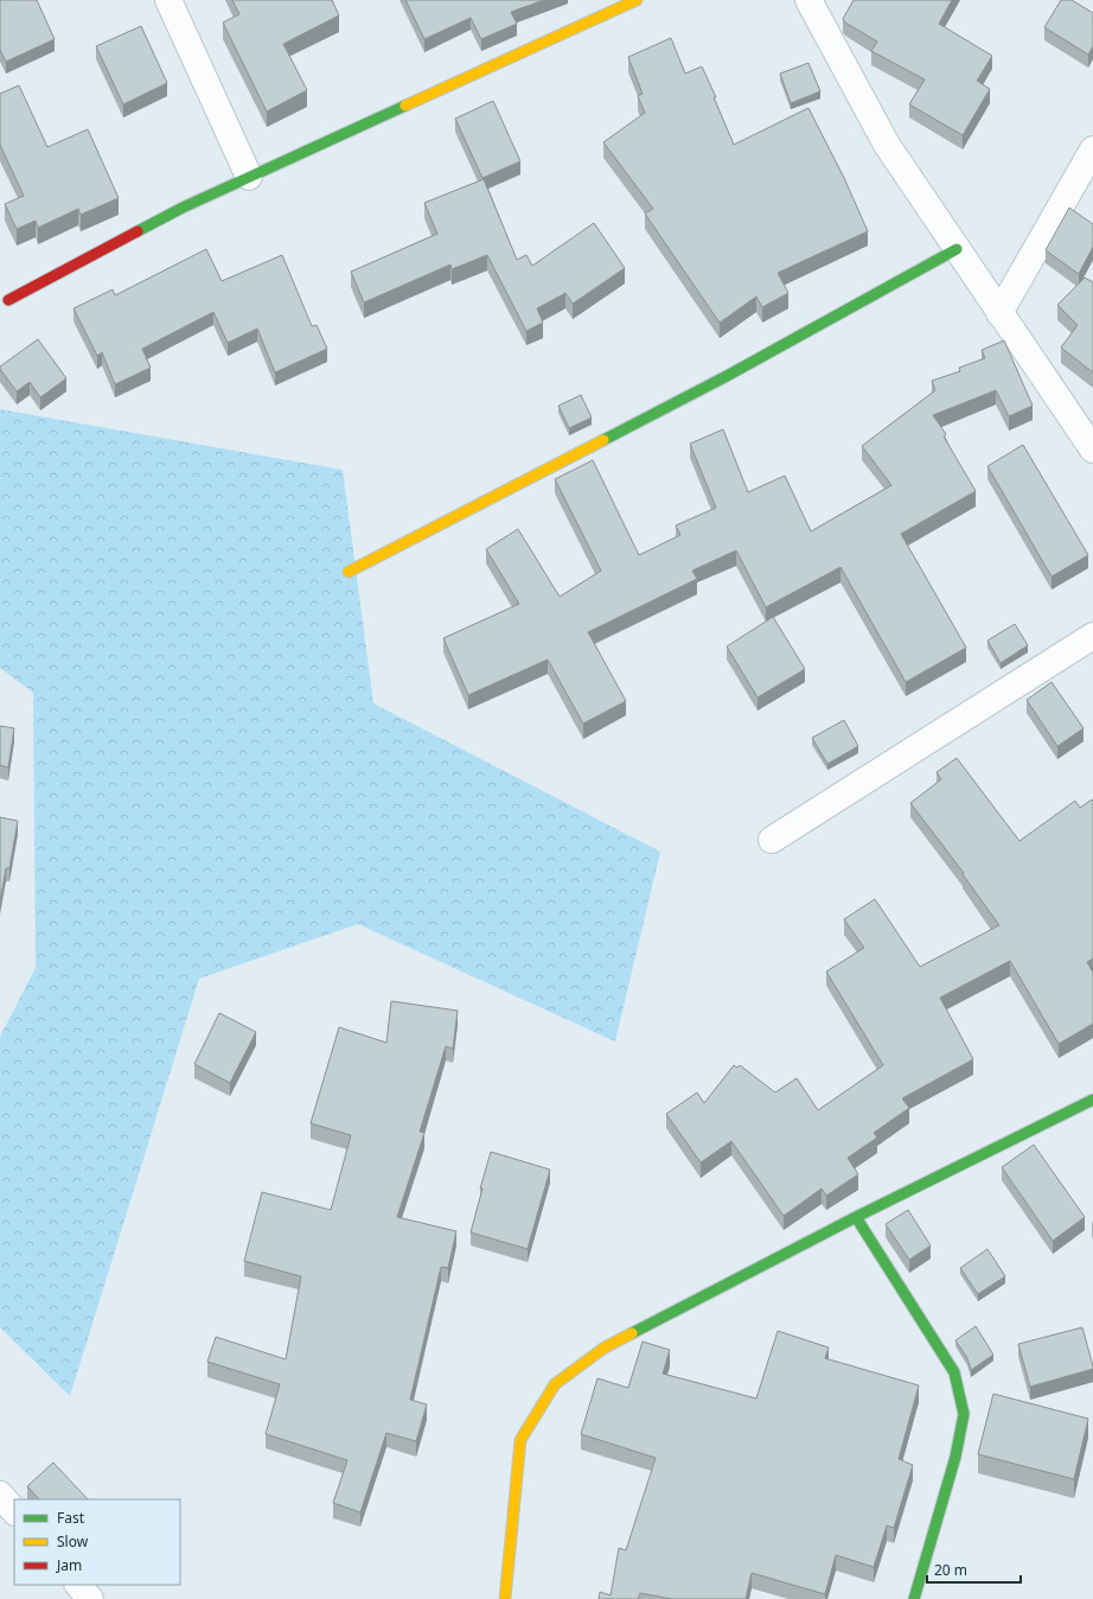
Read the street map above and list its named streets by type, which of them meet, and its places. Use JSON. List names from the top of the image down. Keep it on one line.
{"legend":["Fast","Slow","Jam"],"scale_bar":"20 m"}
